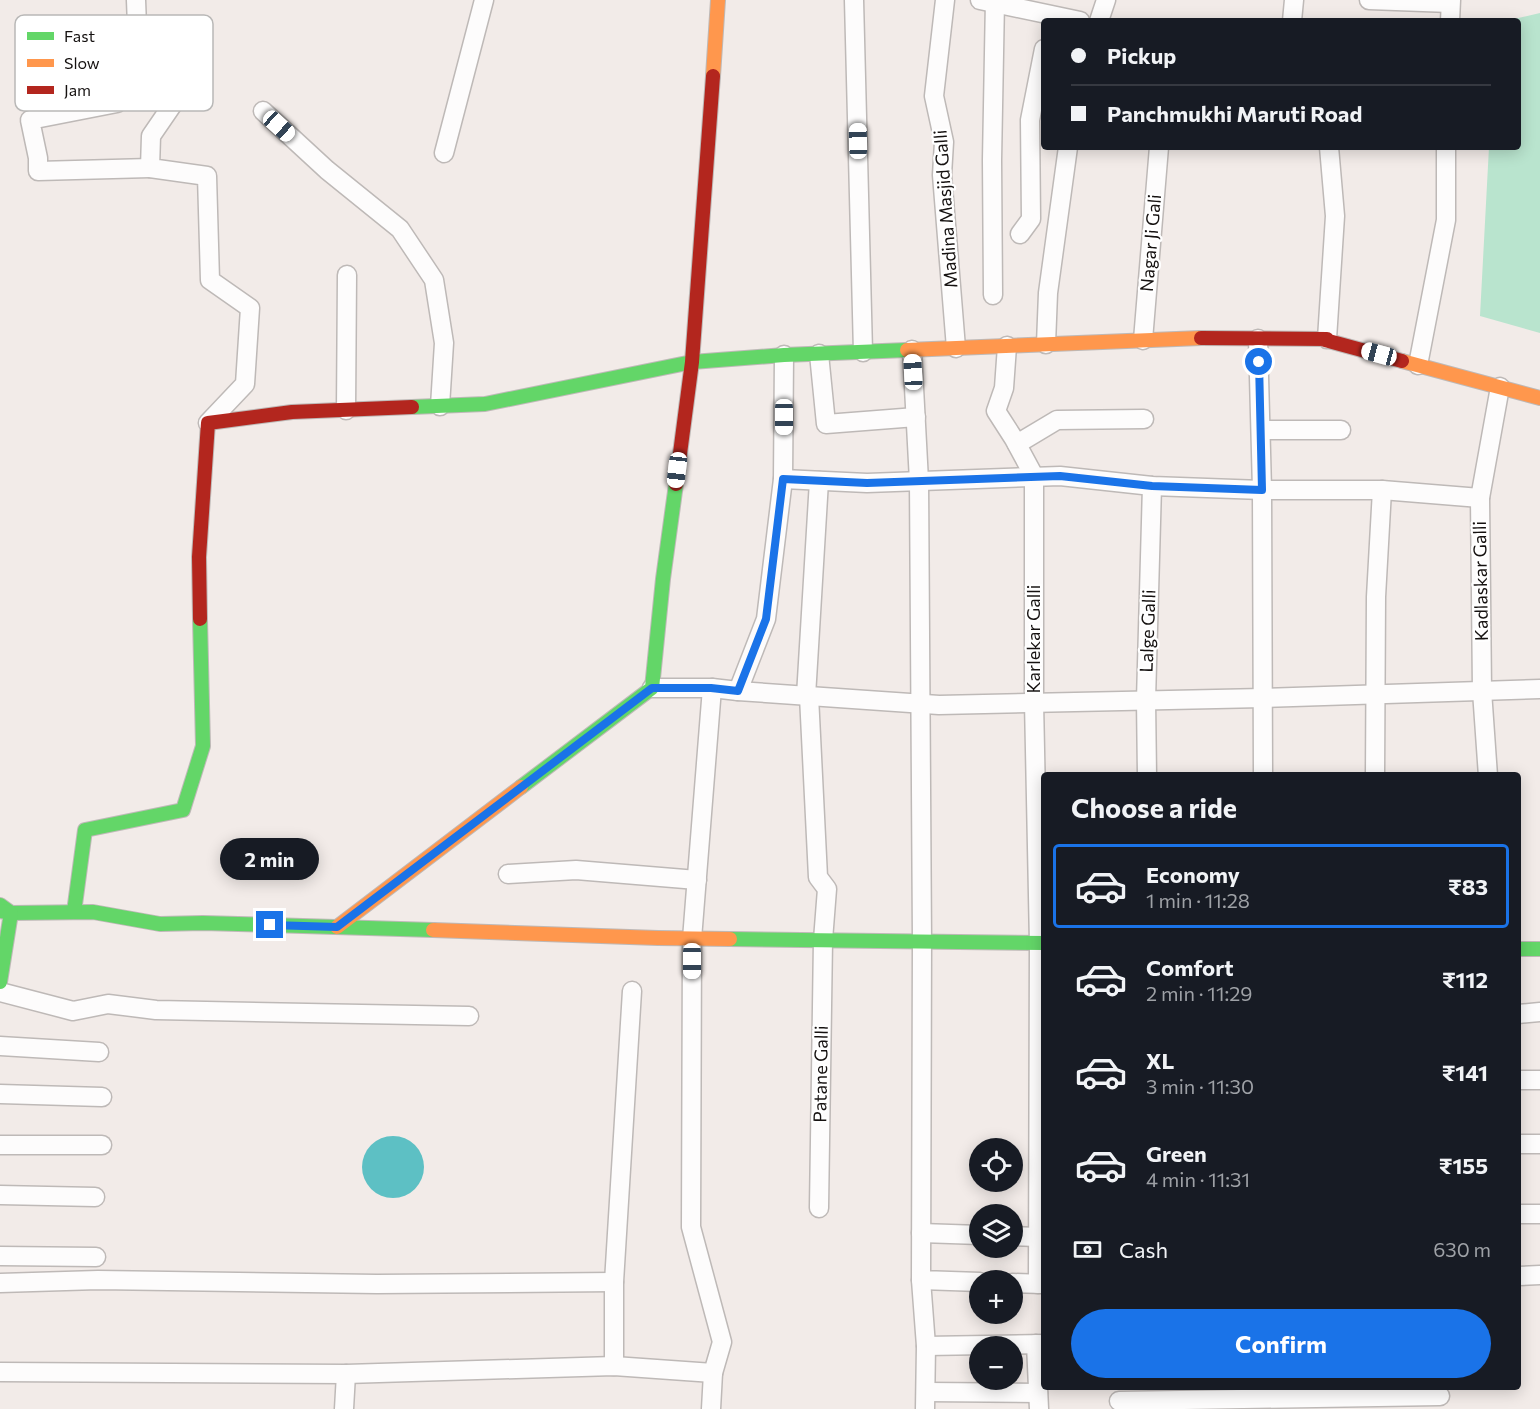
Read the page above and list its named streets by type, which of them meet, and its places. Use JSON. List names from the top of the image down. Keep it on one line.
{"streets":{"street":["Madina Masjid Galli","Nagar Ji Gali","Kadlaskar Galli","Lalge Galli","Karlekar Galli","Patane Galli"]},"legend":["Fast","Slow","Jam"],"page":{"banner":["Pickup","Panchmukhi Maruti Road"],"heading":"Choose a ride","bubble":"2 min","list":[{"name":"Economy","note":"1 min · 11:28","value":"₹83"},{"name":"Comfort","note":"2 min · 11:29","value":"₹112"},{"name":"XL","note":"3 min · 11:30","value":"₹141"},{"name":"Green","note":"4 min · 11:31","value":"₹155"}],"map_buttons":["+","−"],"pay":["Cash","630 m"],"buttons":"Confirm"}}
